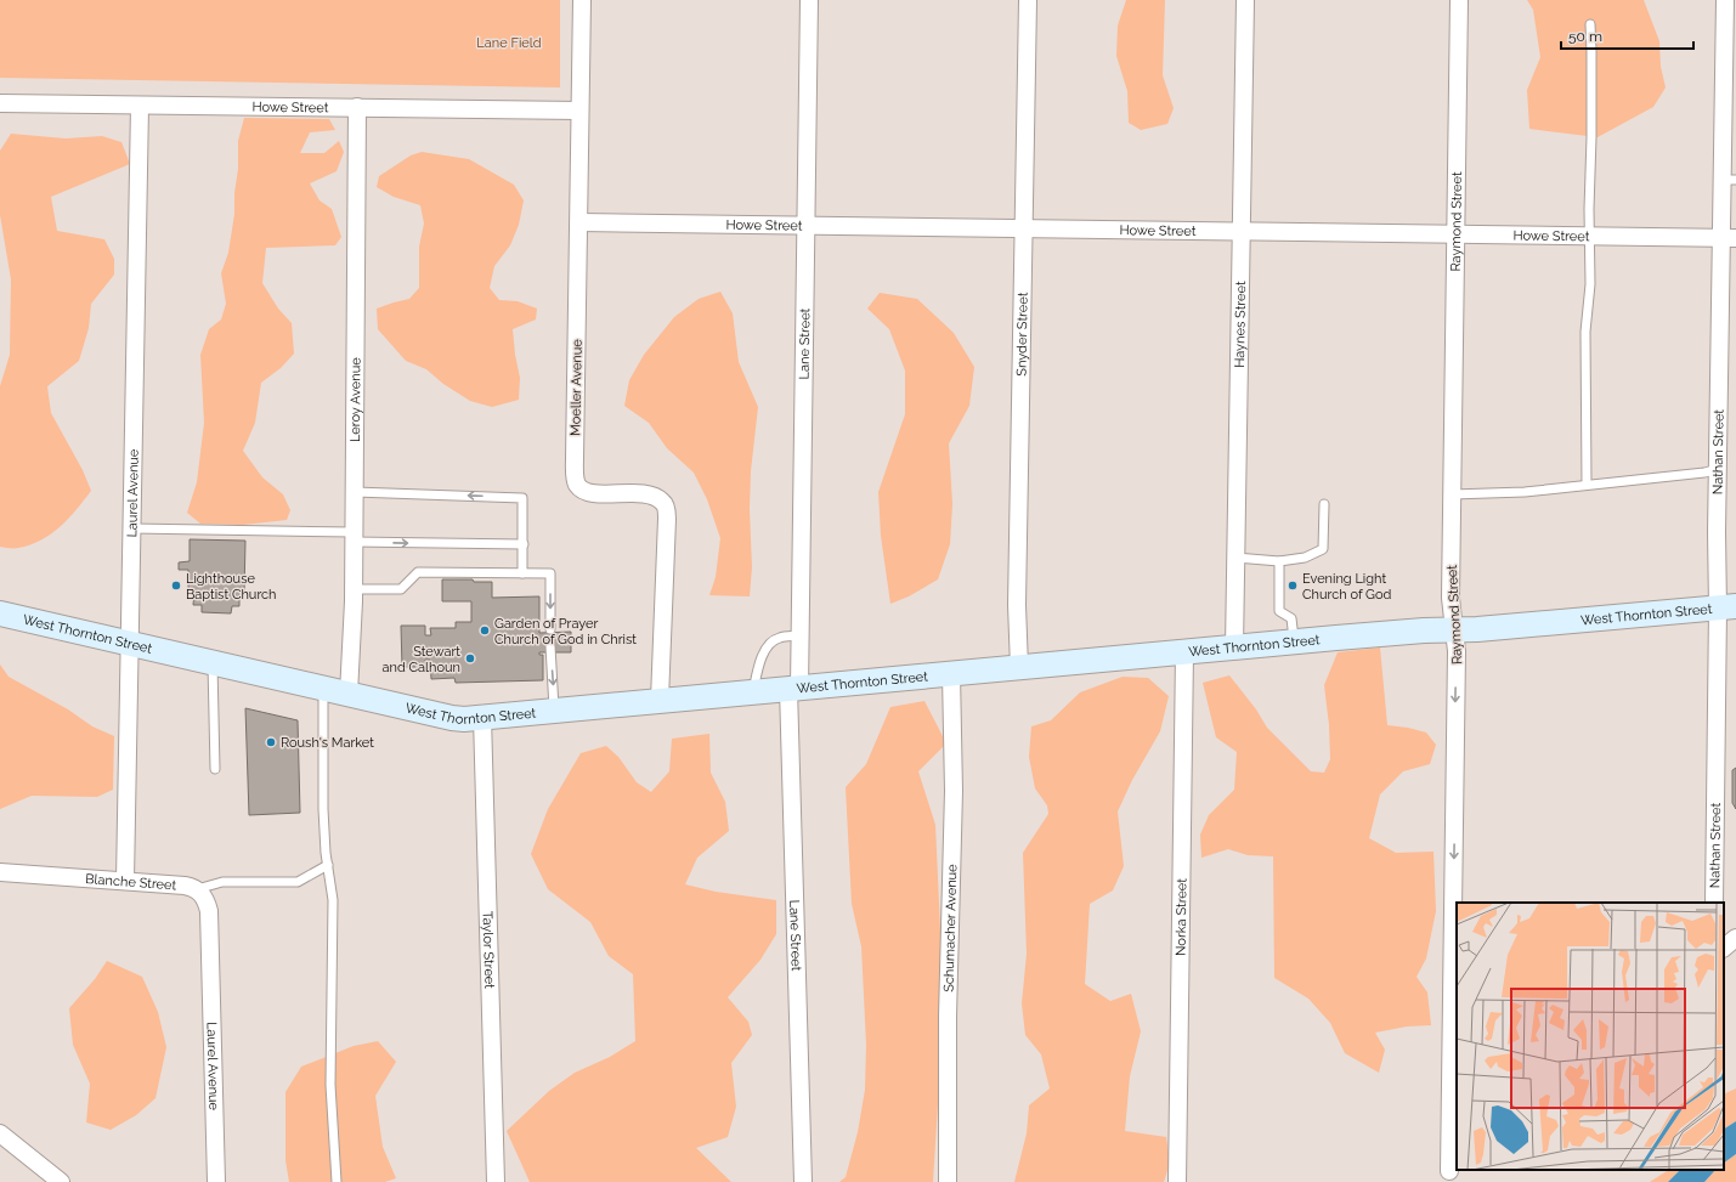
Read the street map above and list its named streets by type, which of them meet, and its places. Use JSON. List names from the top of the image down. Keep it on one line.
{"streets":{"main road":["West Thornton Street"],"street":["Howe Street","Raymond Street","Haynes Street","Snyder Street","Lane Street","Moeller Avenue","Leroy Avenue","Nathan Street","Laurel Avenue","Blanche Street","Norka Street","Schumacher Avenue","Taylor Street"]},"crossings":[["Howe Street","Raymond Street"],["Howe Street","Haynes Street"],["Howe Street","Snyder Street"],["Howe Street","Lane Street"],["Howe Street","Moeller Avenue"],["Howe Street","Leroy Avenue"],["Howe Street","Nathan Street"],["Howe Street","Laurel Avenue"],["Raymond Street","West Thornton Street"],["Haynes Street","West Thornton Street"],["Snyder Street","West Thornton Street"],["Lane Street","West Thornton Street"],["Moeller Avenue","West Thornton Street"],["Leroy Avenue","West Thornton Street"],["Nathan Street","West Thornton Street"],["Laurel Avenue","West Thornton Street"],["Laurel Avenue","Blanche Street"],["West Thornton Street","Norka Street"],["West Thornton Street","Schumacher Avenue"],["West Thornton Street","Taylor Street"]],"one_way":["Raymond Street"],"parks":["Lane Field"],"places":["Lighthouse Baptist Church","Evening Light Church of God","Garden of Prayer Church of God in Christ","Stewart and Calhoun","Roush's Market"],"scale_bar":"50 m"}
